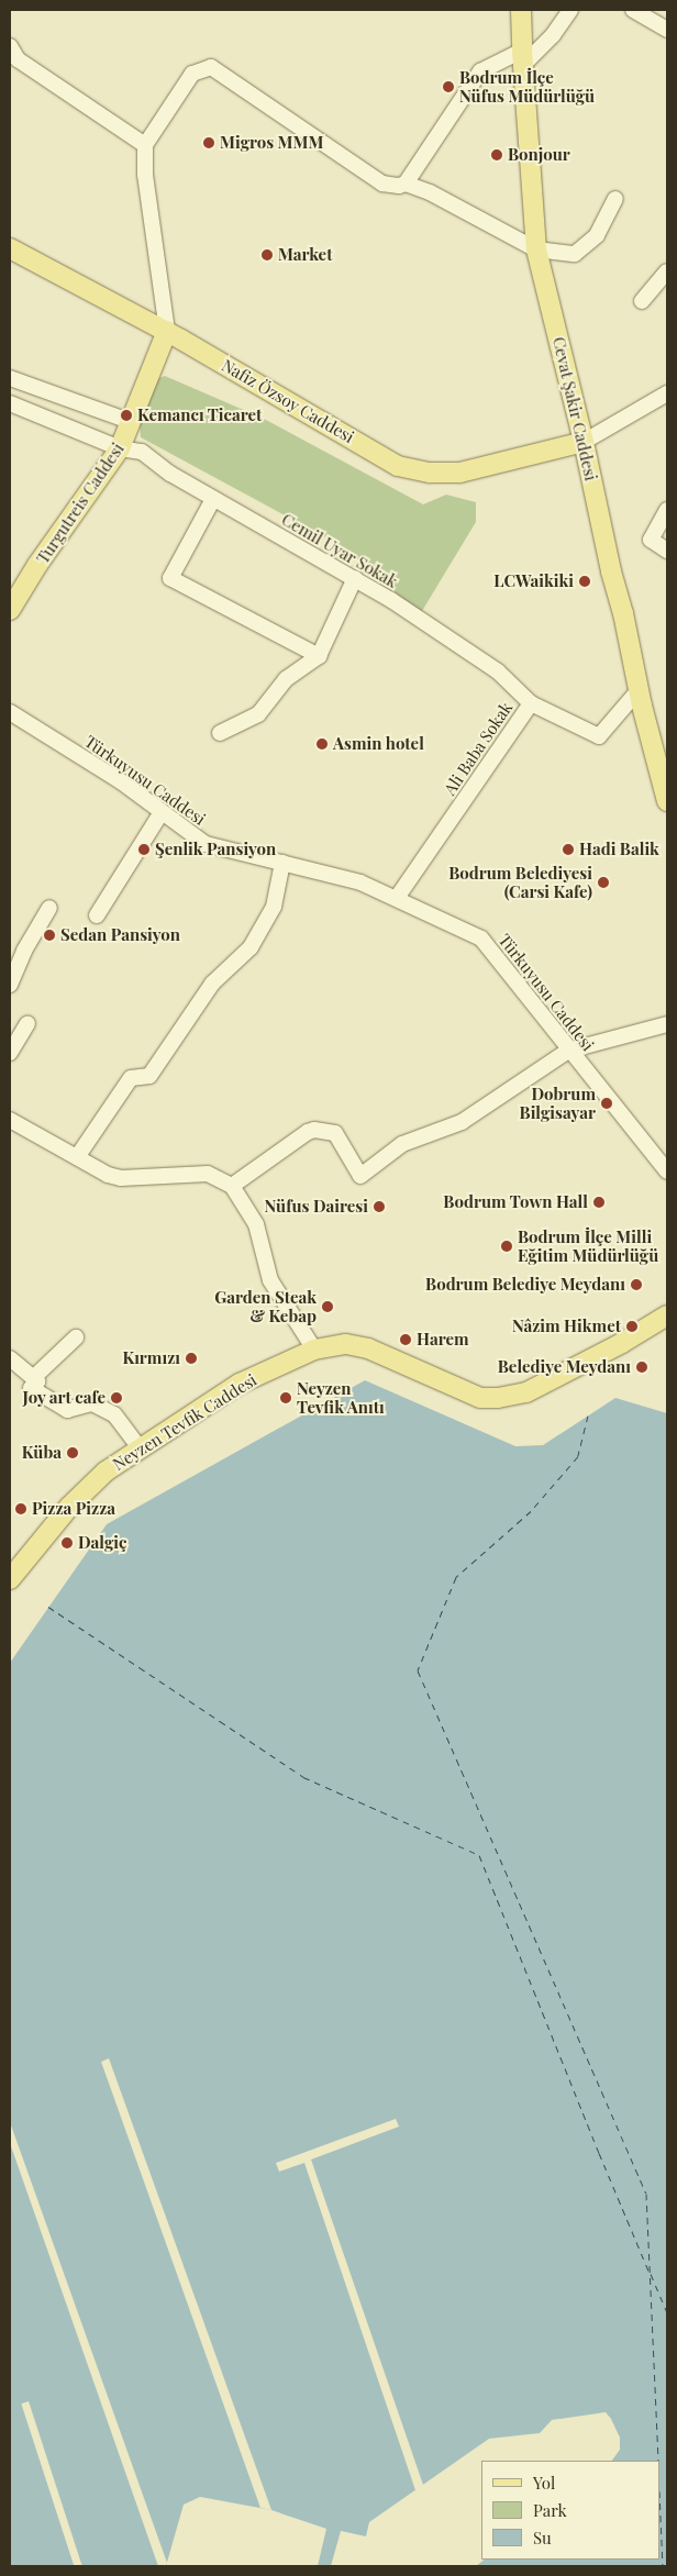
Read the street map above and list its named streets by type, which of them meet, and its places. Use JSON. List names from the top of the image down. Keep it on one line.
{"streets":{"main road":["Nafiz Özsoy Caddesi","Cevat Şakir Caddesi","Turgutreis Caddesi","Neyzen Tevfik Caddesi"],"street":["Cemil Uyar Sokak","Ali Baba Sokak","Türkuyusu Caddesi"]},"crossings":[["Nafiz Özsoy Caddesi","Cevat Şakir Caddesi"],["Nafiz Özsoy Caddesi","Turgutreis Caddesi"],["Cevat Şakir Caddesi","Ali Baba Sokak"],["Turgutreis Caddesi","Cemil Uyar Sokak"],["Cemil Uyar Sokak","Ali Baba Sokak"],["Ali Baba Sokak","Türkuyusu Caddesi"]],"places":["Bodrum İlçe Nüfus Müdürlüğü","Migros MMM","Bonjour","Market","Kemancı Ticaret","LCWaikiki","Asmin hotel","Şenlik Pansiyon","Hadi Balik","Bodrum Belediyesi (Carsi Kafe)","Sedan Pansiyon","Dobrum Bilgisayar","Bodrum Town Hall","Nüfus Dairesi","Bodrum İlçe Milli Eğitim Müdürlüğü","Bodrum Belediye Meydanı","Garden Steak & Kebap","Nâzim Hikmet","Harem","Kırmızı","Belediye Meydanı","Joy art cafe","Neyzen Tevfik Anıtı","Küba","Pizza Pizza","Dalgiç"],"legend":["Yol","Park","Su"]}
